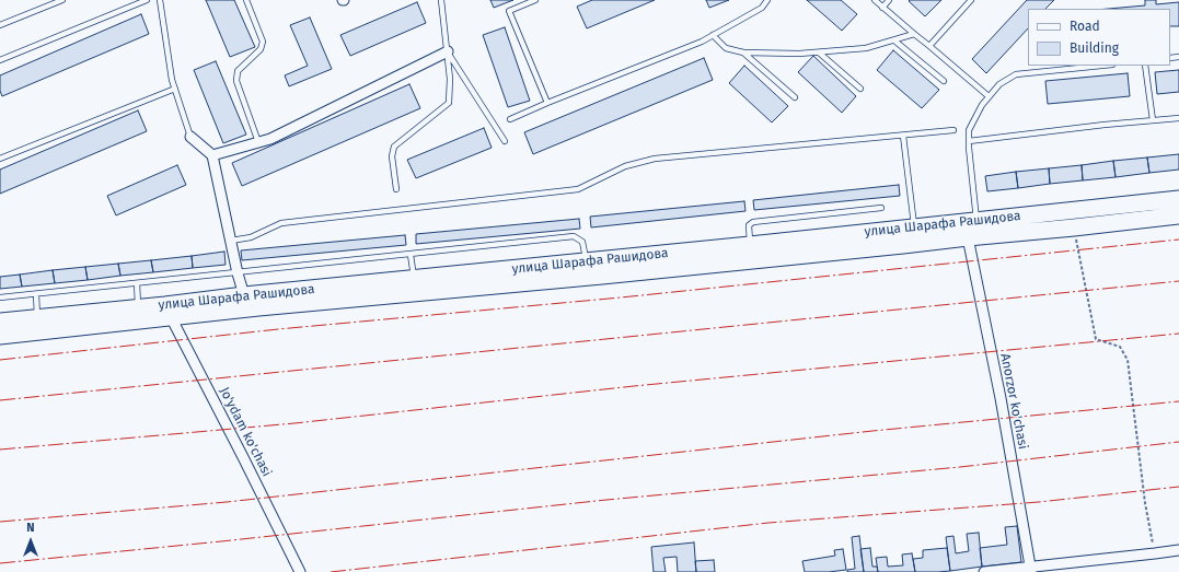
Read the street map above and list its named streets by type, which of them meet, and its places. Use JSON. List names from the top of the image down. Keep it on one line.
{"streets":{"main road":["улица Шарафа Рашидова"],"street":["Anorzor ko'chasi","Jo'ydam ko'chasi"]},"crossings":[["улица Шарафа Рашидова","Jo'ydam ko'chasi"]],"legend":["Road","Building"],"north":"top"}
